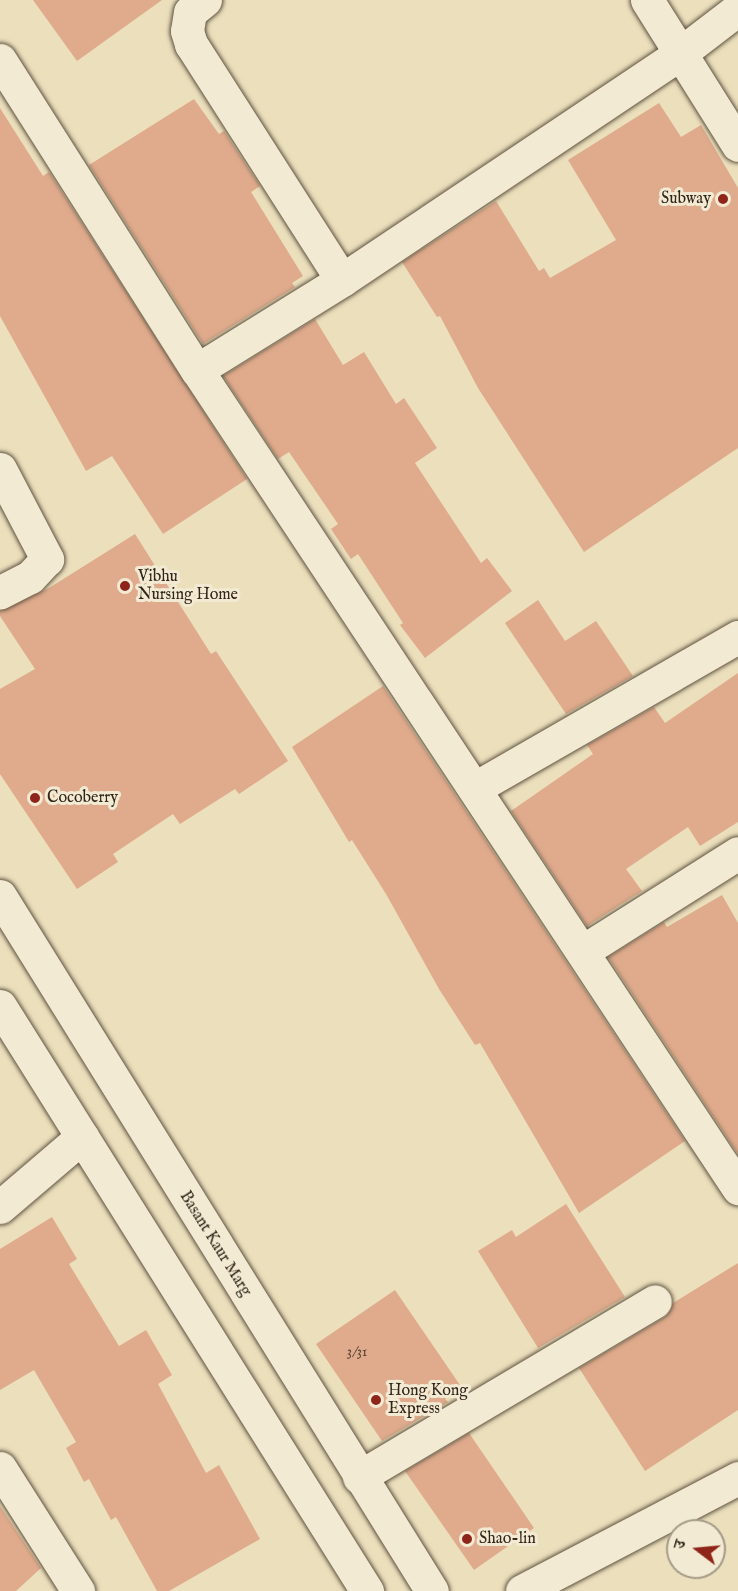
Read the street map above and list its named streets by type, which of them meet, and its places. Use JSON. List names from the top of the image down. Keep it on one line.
{"streets":{"street":["Basant Kaur Marg"]},"places":["Subway","Vibhu Nursing Home","Cocoberry","Hong Kong Express","Shao-lin"],"house_numbers":["3/31"],"north":"left"}
